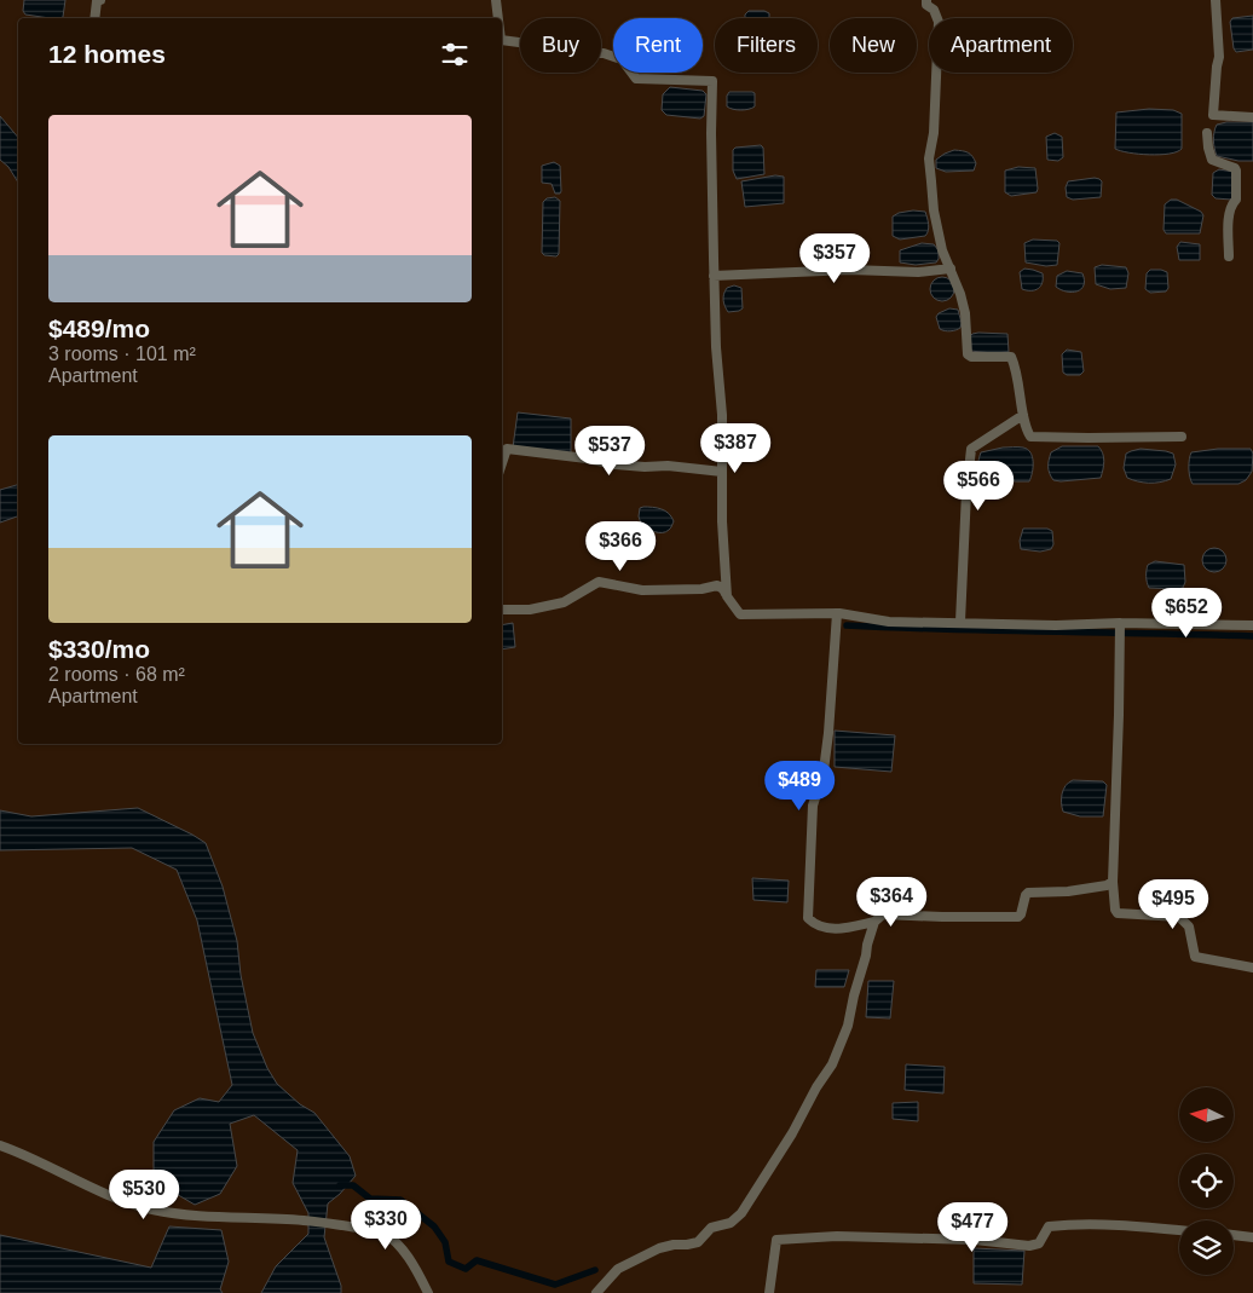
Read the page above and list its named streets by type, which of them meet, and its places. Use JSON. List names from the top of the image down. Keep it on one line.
{"north":"left","page":{"chip":["Buy","Rent","Filters","New","Apartment"],"heading":"12 homes","list":[{"name":"$489/mo","note":"3 rooms · 101 m² · Apartment"},{"name":"$330/mo","note":"2 rooms · 68 m² · Apartment"}],"price":["$357","$387","$537","$566","$366","$652","$489","$364","$495","$530","$330","$477"]}}
